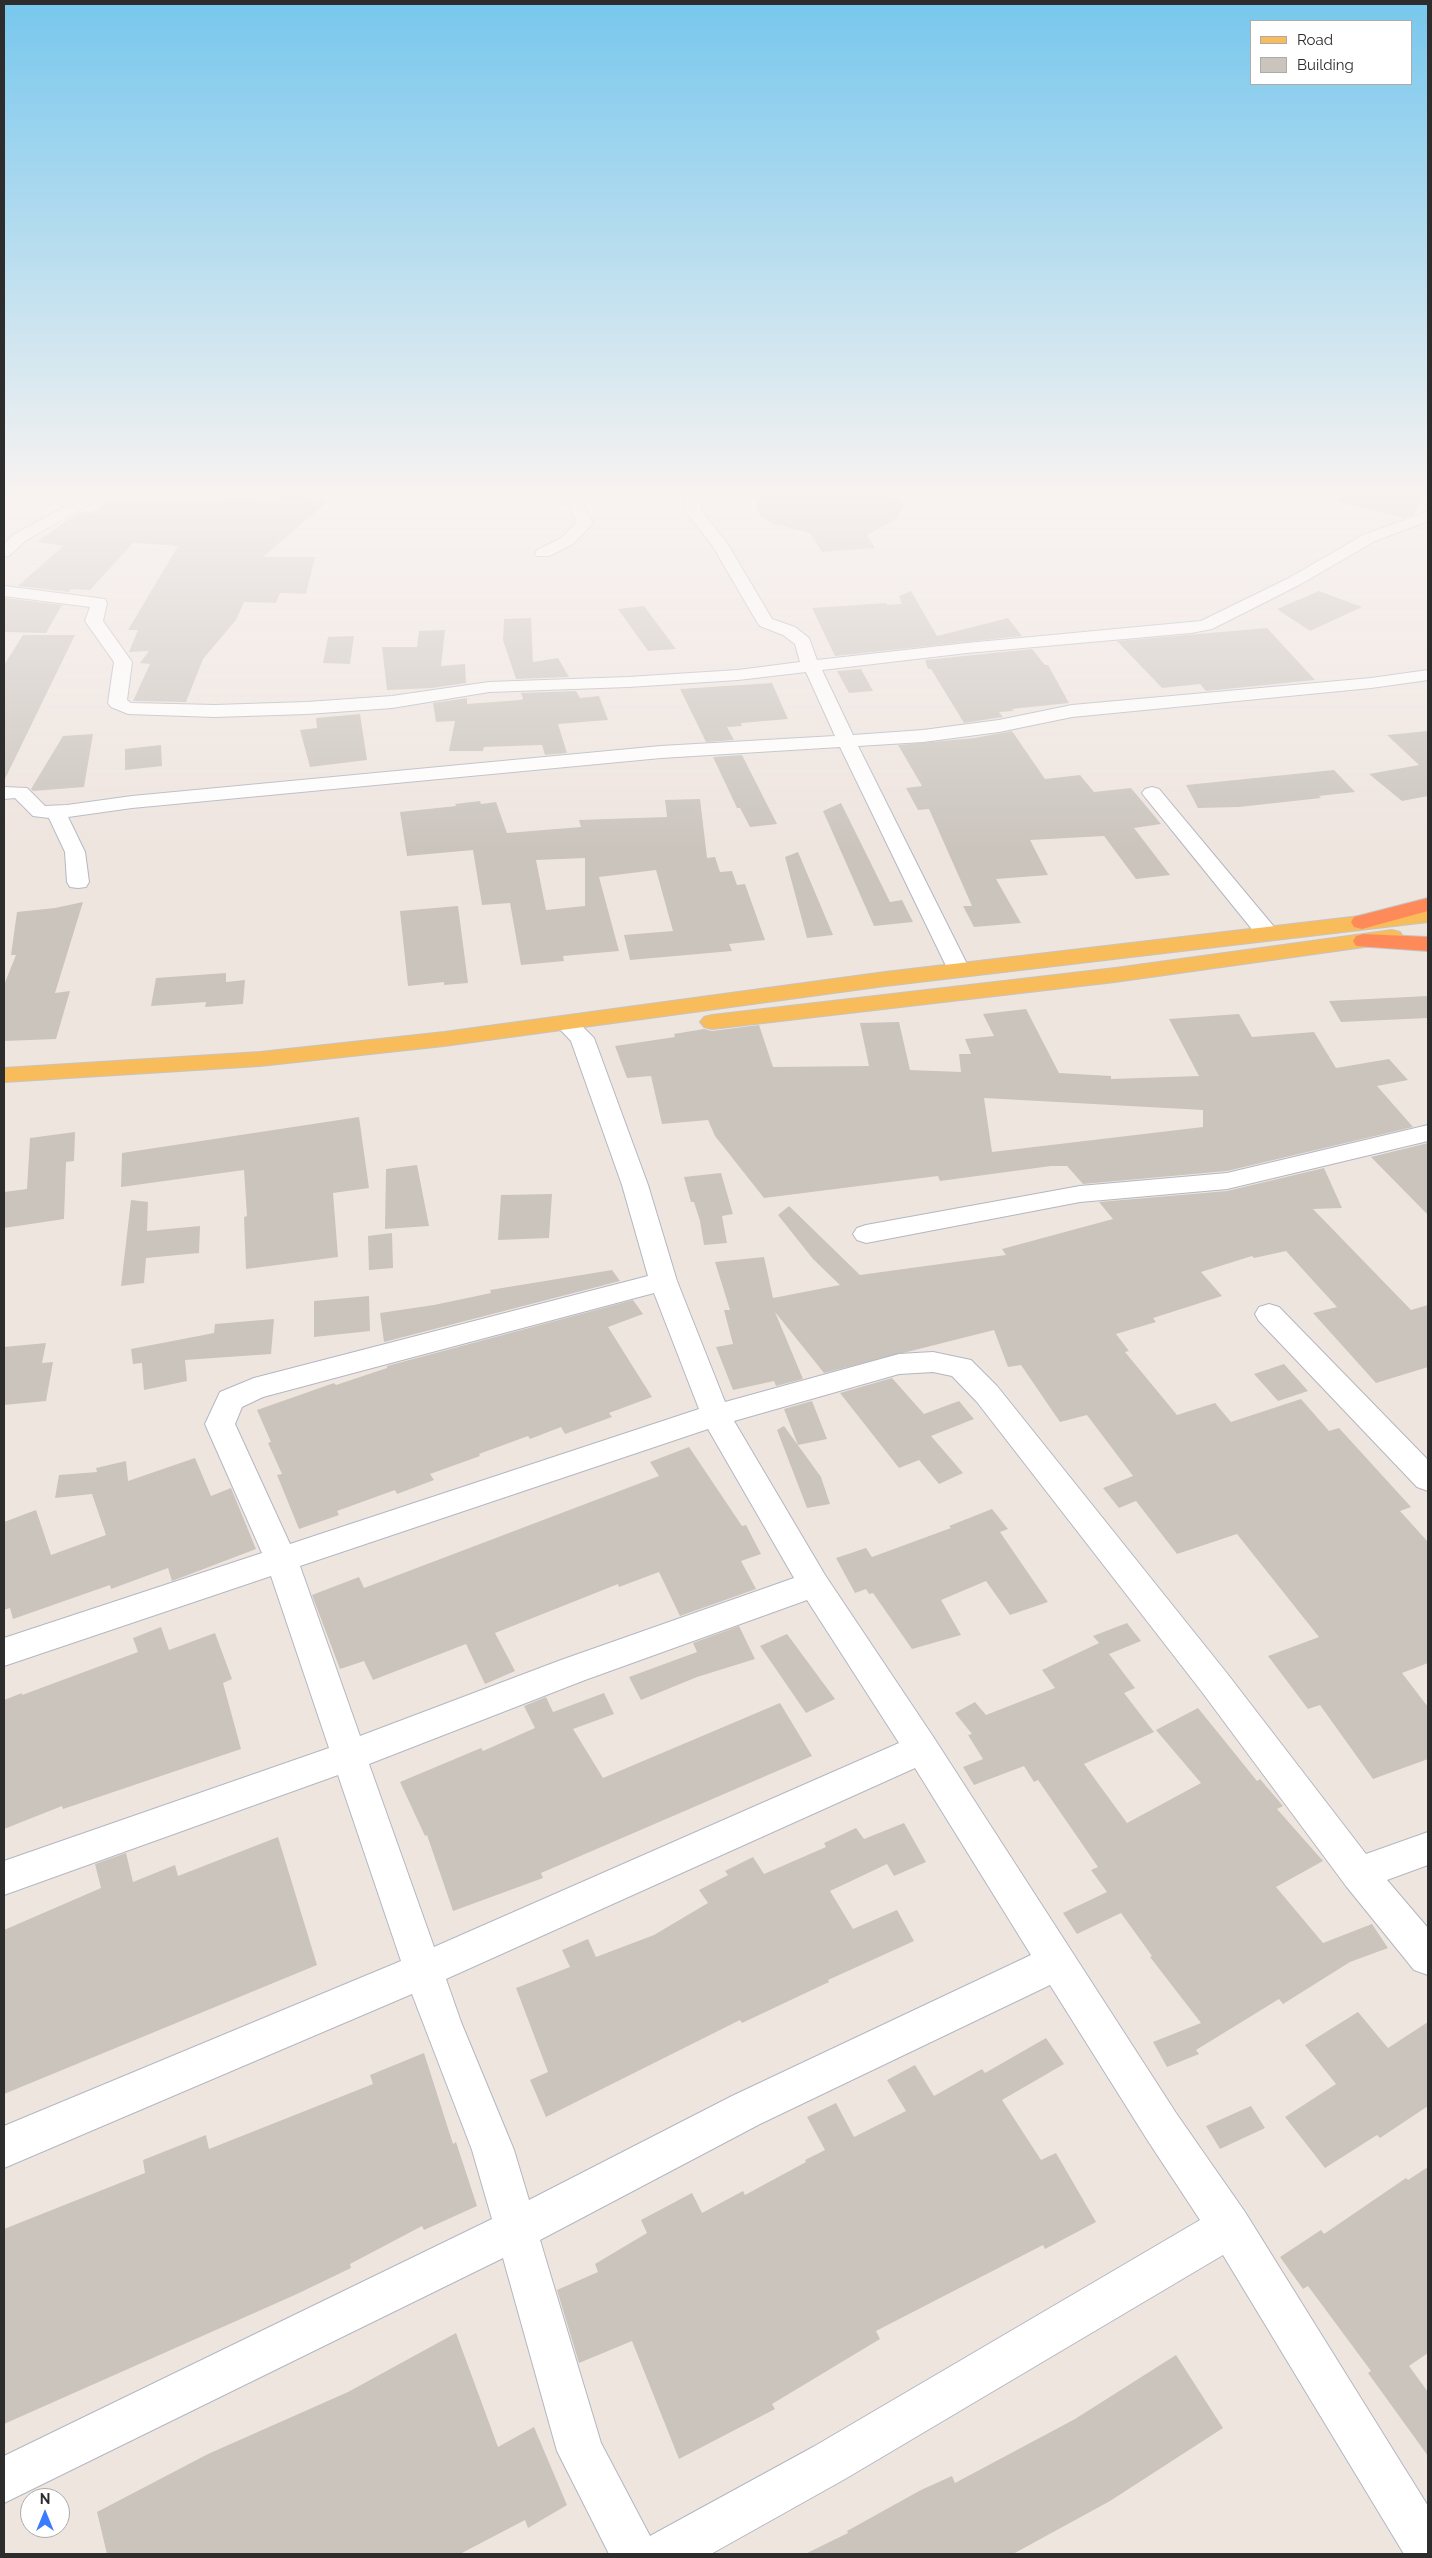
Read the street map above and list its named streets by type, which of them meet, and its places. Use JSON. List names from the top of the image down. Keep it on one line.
{"legend":["Road","Building"],"north":"top"}
